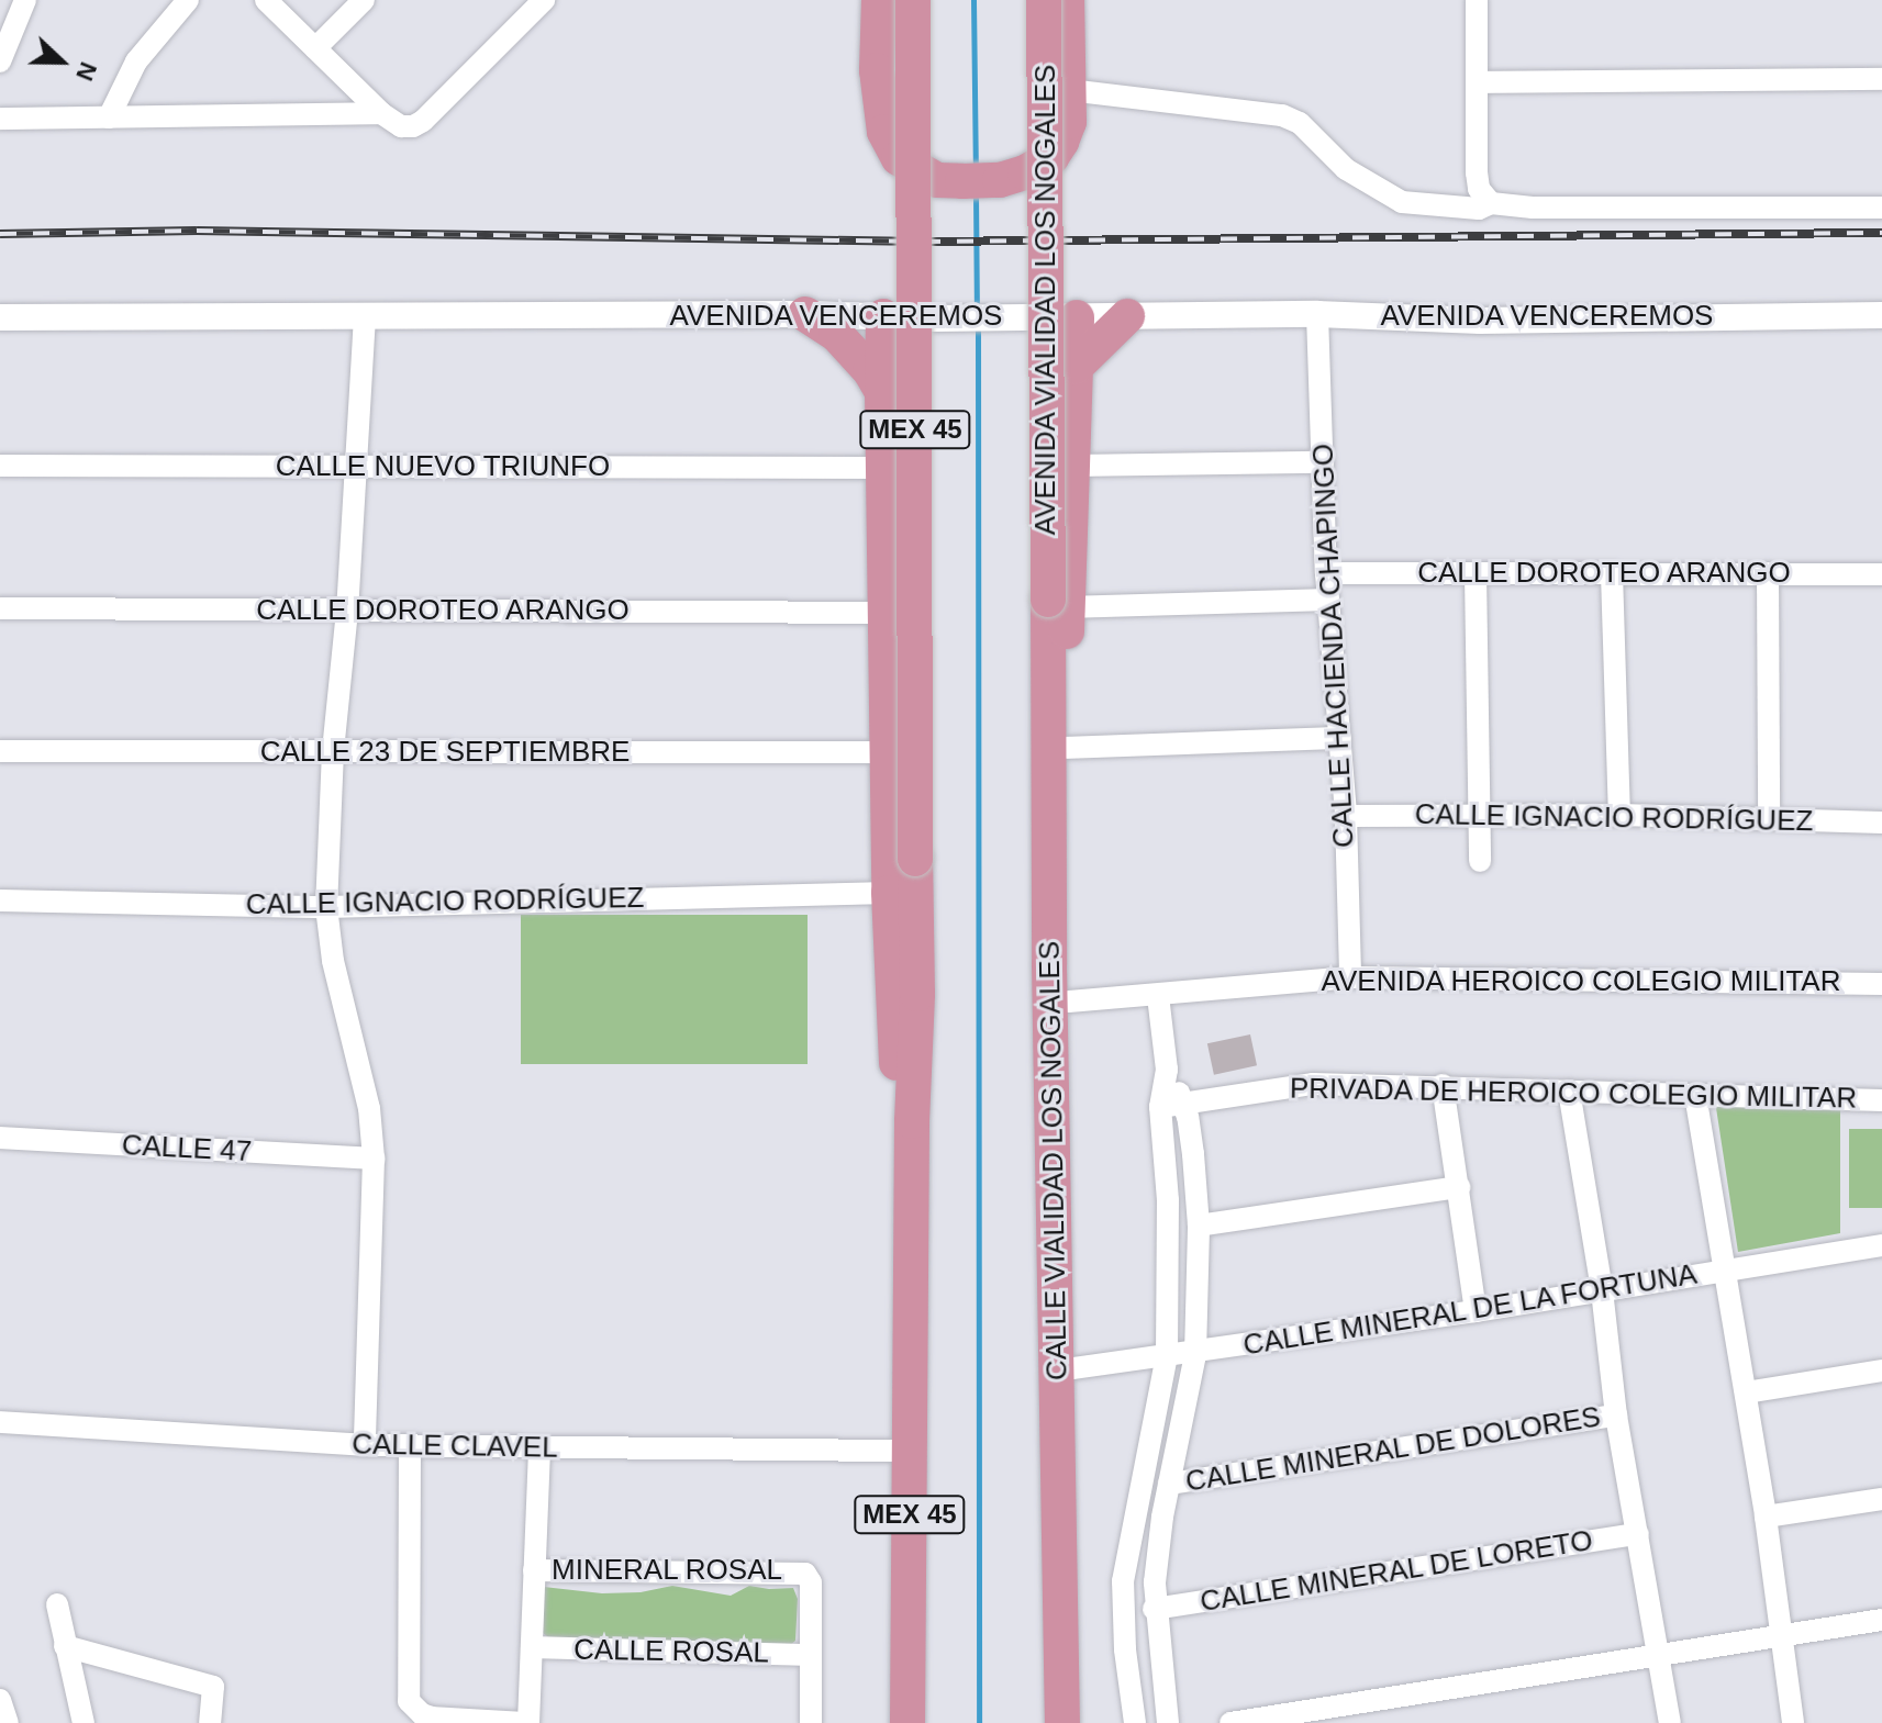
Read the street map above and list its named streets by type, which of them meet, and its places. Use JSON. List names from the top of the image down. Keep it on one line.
{"streets":{"highway":["AVENIDA VIALIDAD LOS NOGALES","MEX 45","CALLE VIALIDAD LOS NOGALES"],"street":["AVENIDA VENCEREMOS","CALLE NUEVO TRIUNFO","CALLE DOROTEO ARANGO","CALLE HACIENDA CHAPINGO","CALLE 23 DE SEPTIEMBRE","CALLE IGNACIO RODRÍGUEZ","AVENIDA HEROICO COLEGIO MILITAR","PRIVADA DE HEROICO COLEGIO MILITAR","CALLE 47","CALLE MINERAL DE LA FORTUNA","CALLE CLAVEL","CALLE MINERAL DE DOLORES","MINERAL ROSAL","CALLE MINERAL DE LORETO","CALLE ROSAL"]},"crossings":[["AVENIDA VIALIDAD LOS NOGALES","CALLE VIALIDAD LOS NOGALES"],["AVENIDA VENCEREMOS","CALLE HACIENDA CHAPINGO"],["MEX 45","CALLE CLAVEL"],["CALLE DOROTEO ARANGO","CALLE HACIENDA CHAPINGO"],["CALLE HACIENDA CHAPINGO","CALLE IGNACIO RODRÍGUEZ"],["CALLE HACIENDA CHAPINGO","AVENIDA HEROICO COLEGIO MILITAR"],["CALLE VIALIDAD LOS NOGALES","CALLE MINERAL DE LA FORTUNA"],["MINERAL ROSAL","CALLE ROSAL"]],"north":"right"}
